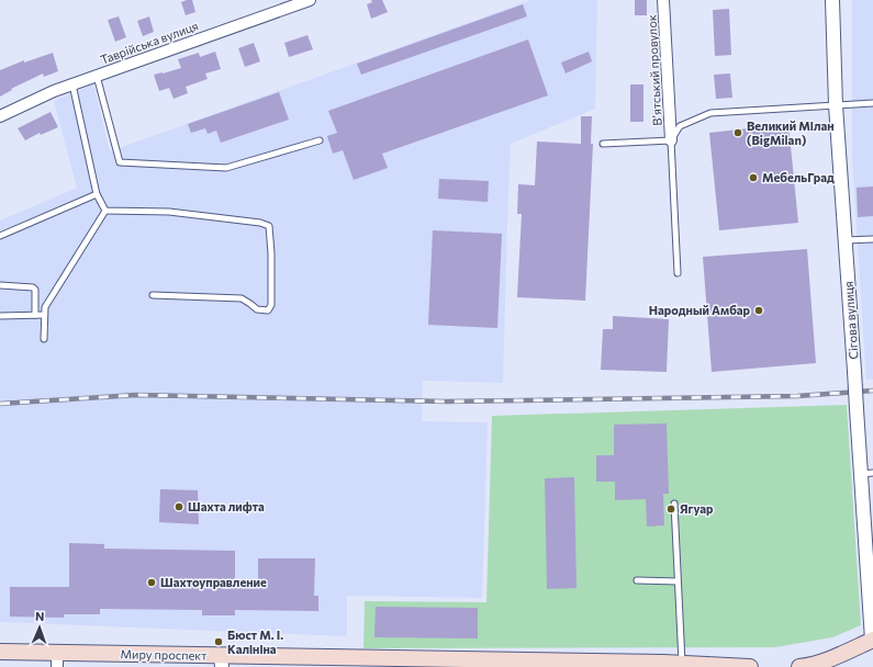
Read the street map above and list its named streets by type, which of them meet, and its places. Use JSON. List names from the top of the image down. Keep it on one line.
{"streets":{"main road":["Миру проспект"],"street":["Таврійська вулиця","В’ятський провулок","Сігова вулиця"]},"places":["Великий Мілан (BigMilan)","МебельГрад","Народный Амбар","Шахта лифта","Ягуар","Шахтоуправление","Бюст М. І. Калініна"],"north":"top"}
